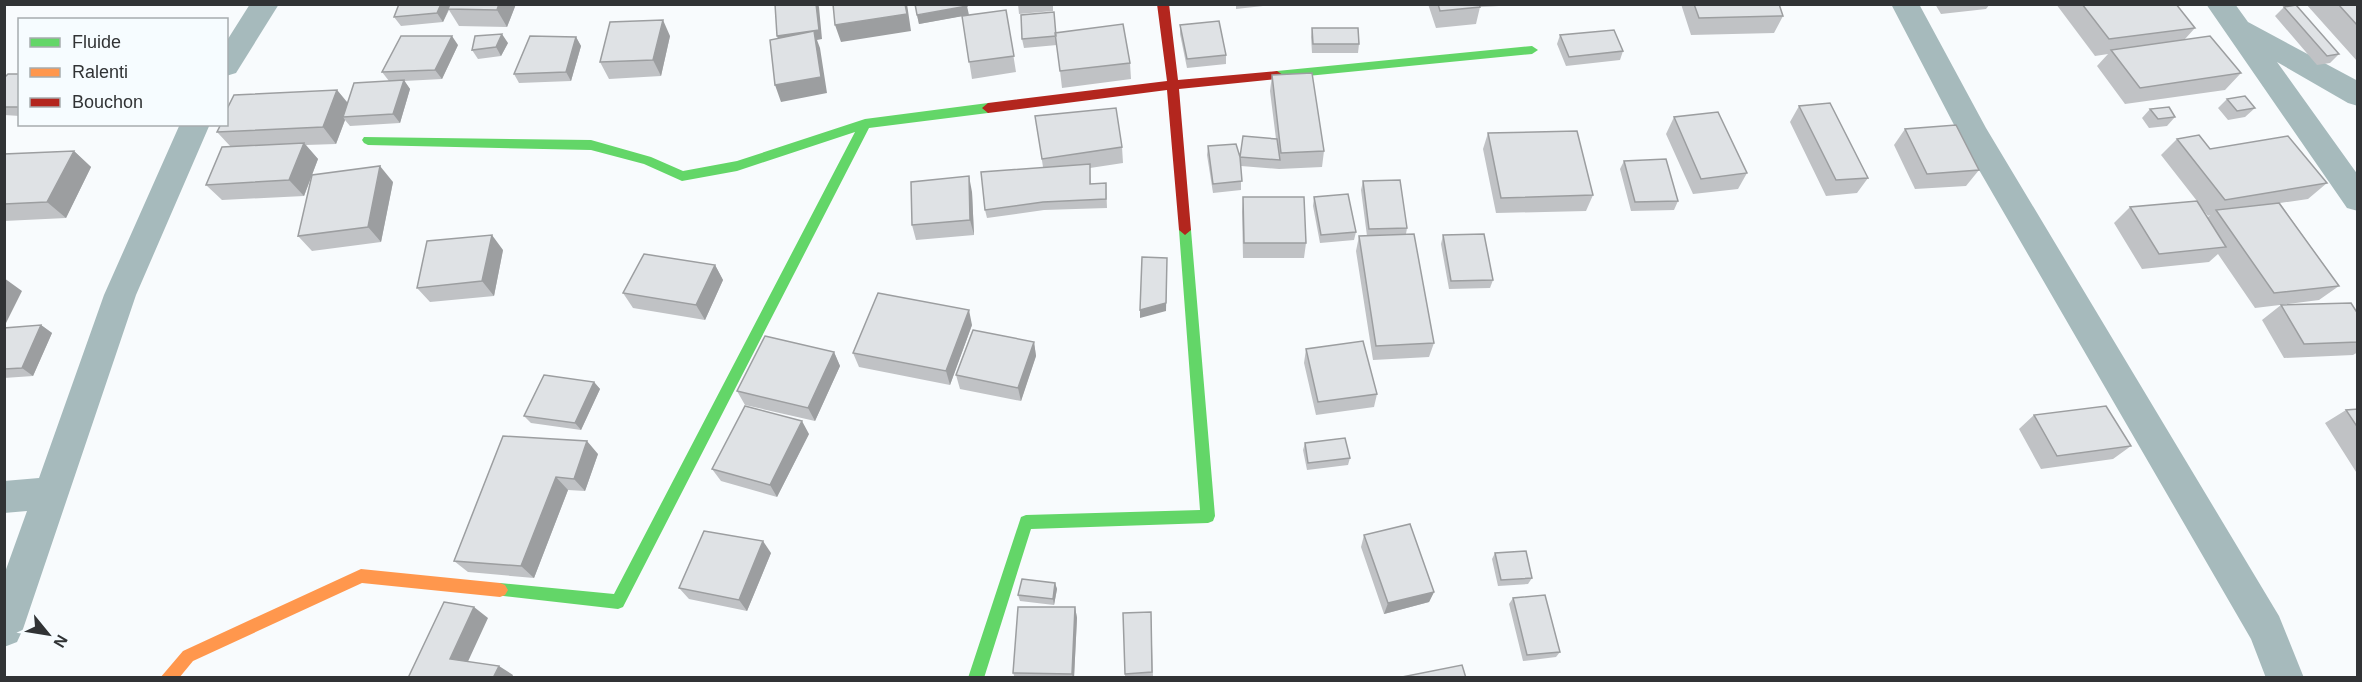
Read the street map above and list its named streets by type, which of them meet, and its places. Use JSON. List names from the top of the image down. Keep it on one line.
{"legend":["Fluide","Ralenti","Bouchon"],"north":"bottom right"}
